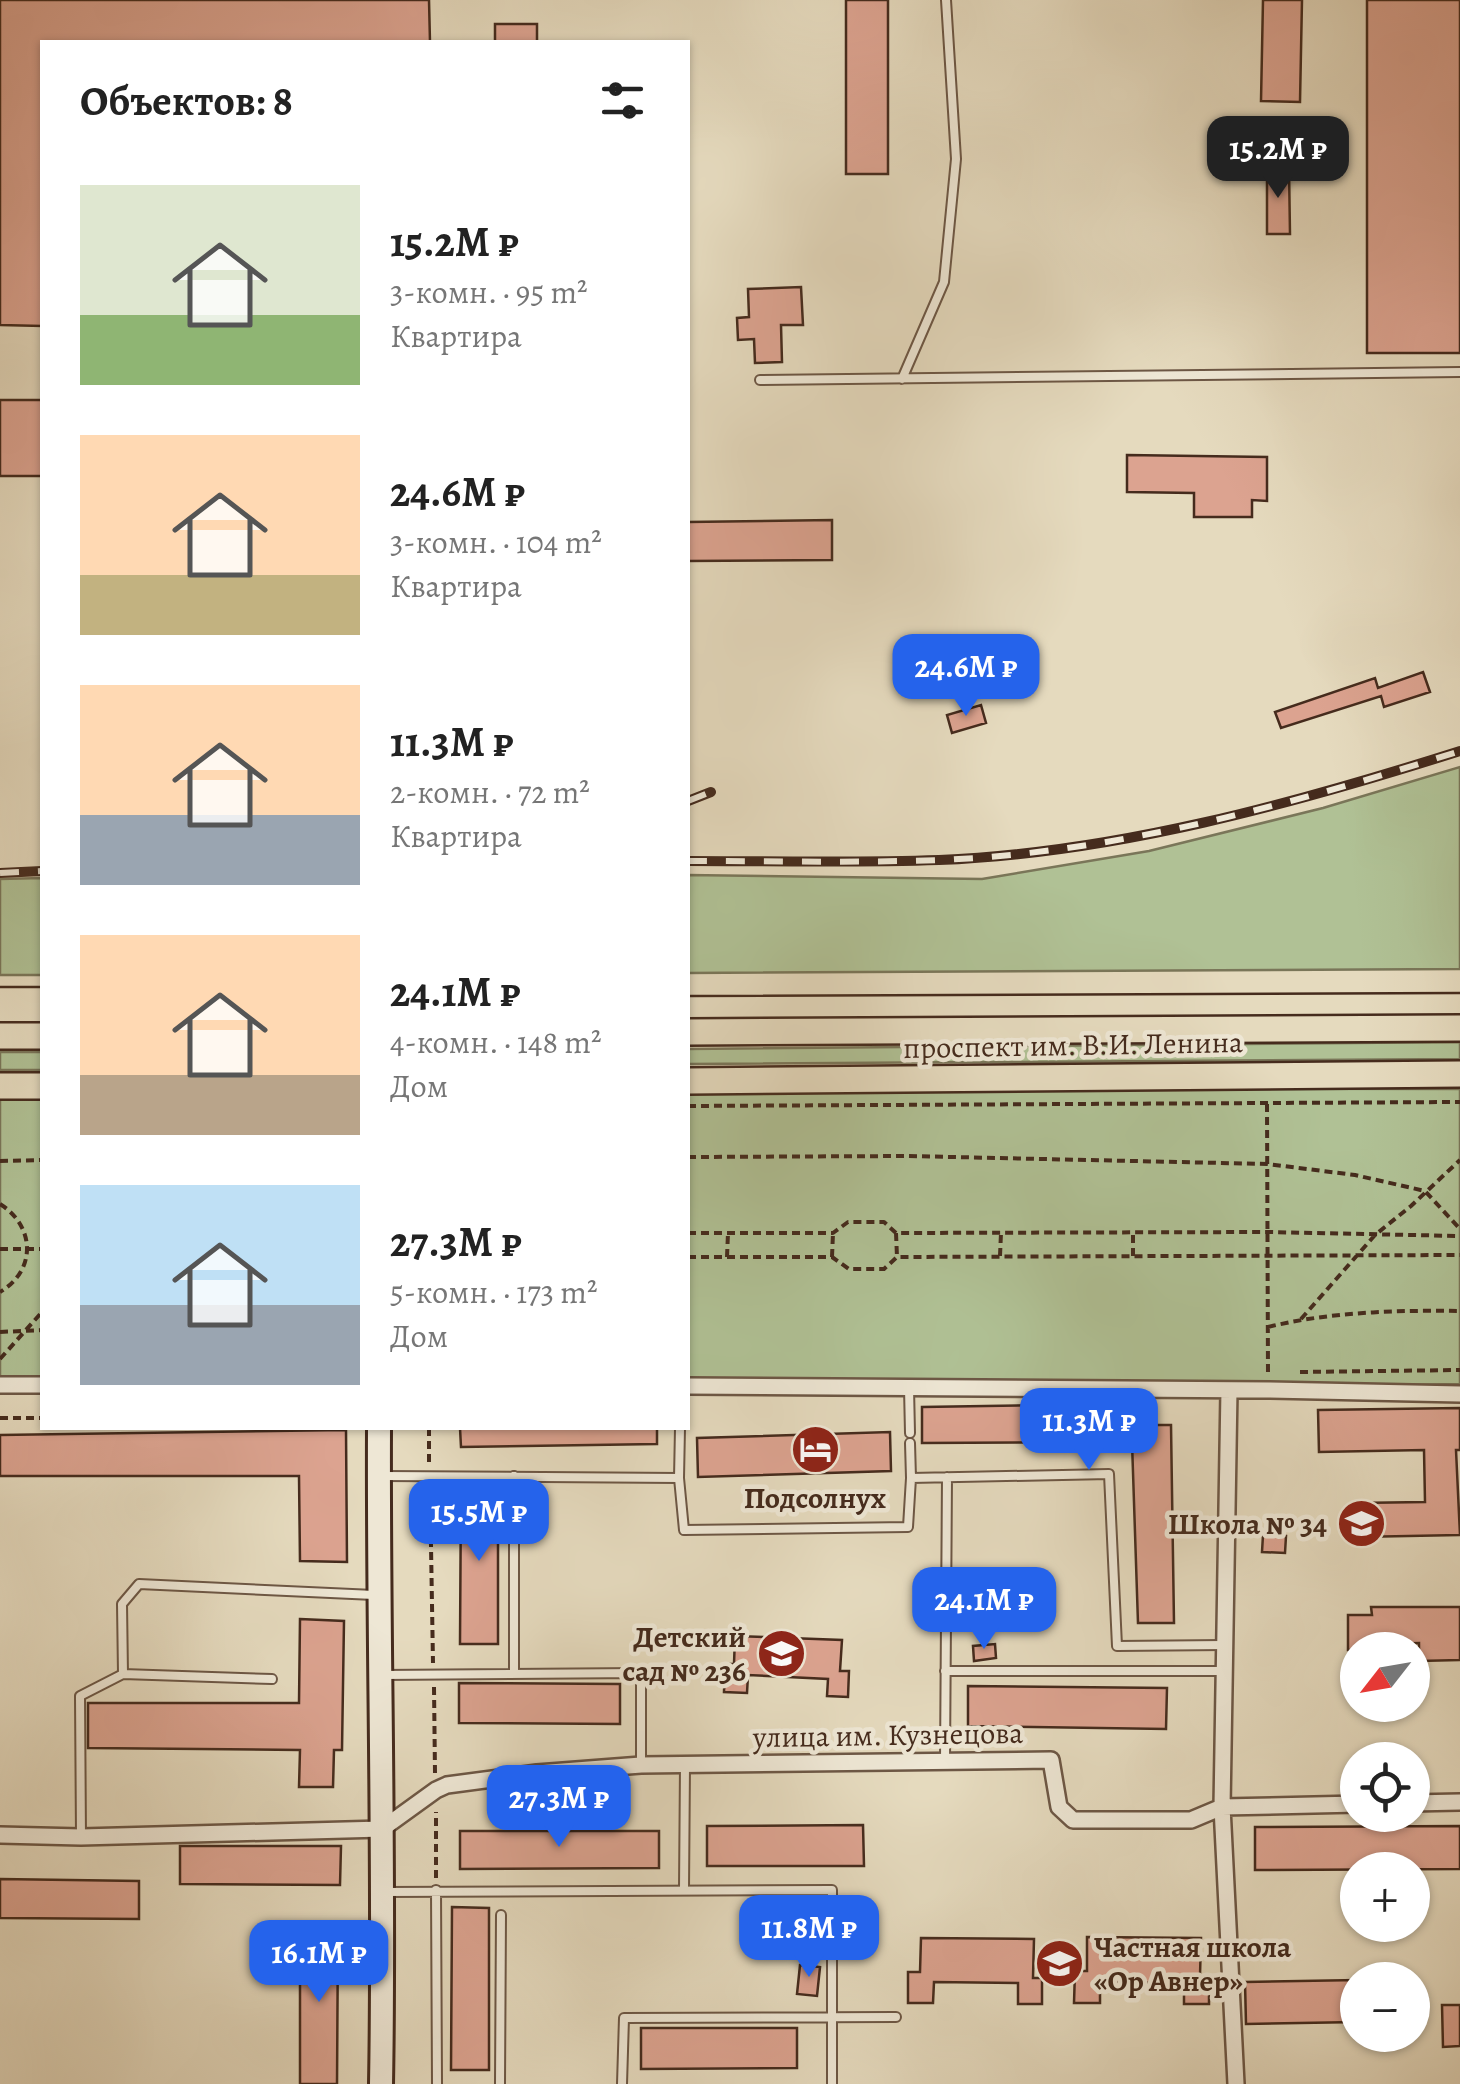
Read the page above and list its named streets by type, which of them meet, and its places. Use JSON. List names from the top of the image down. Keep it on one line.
{"streets":{"main road":["проспект им. В.И. Ленина"],"street":["улица им. Кузнецова"]},"places":{"hotel":["Подсолнух"],"school or university":["Школа № 34","Детский сад № 236","Частная школа «Ор Авнер»"]},"north":"bottom left","page":{"heading":"Объектов: 8","price":["15.2M ₽","24.6M ₽","11.3M ₽","15.5M ₽","24.1M ₽","27.3M ₽","11.8M ₽","16.1M ₽"],"list":[{"name":"15.2M ₽","note":"3-комн. · 95 m² · Квартира"},{"name":"24.6M ₽","note":"3-комн. · 104 m² · Квартира"},{"name":"11.3M ₽","note":"2-комн. · 72 m² · Квартира"},{"name":"24.1M ₽","note":"4-комн. · 148 m² · Дом"},{"name":"27.3M ₽","note":"5-комн. · 173 m² · Дом"}],"map_buttons":["+","−"]}}
